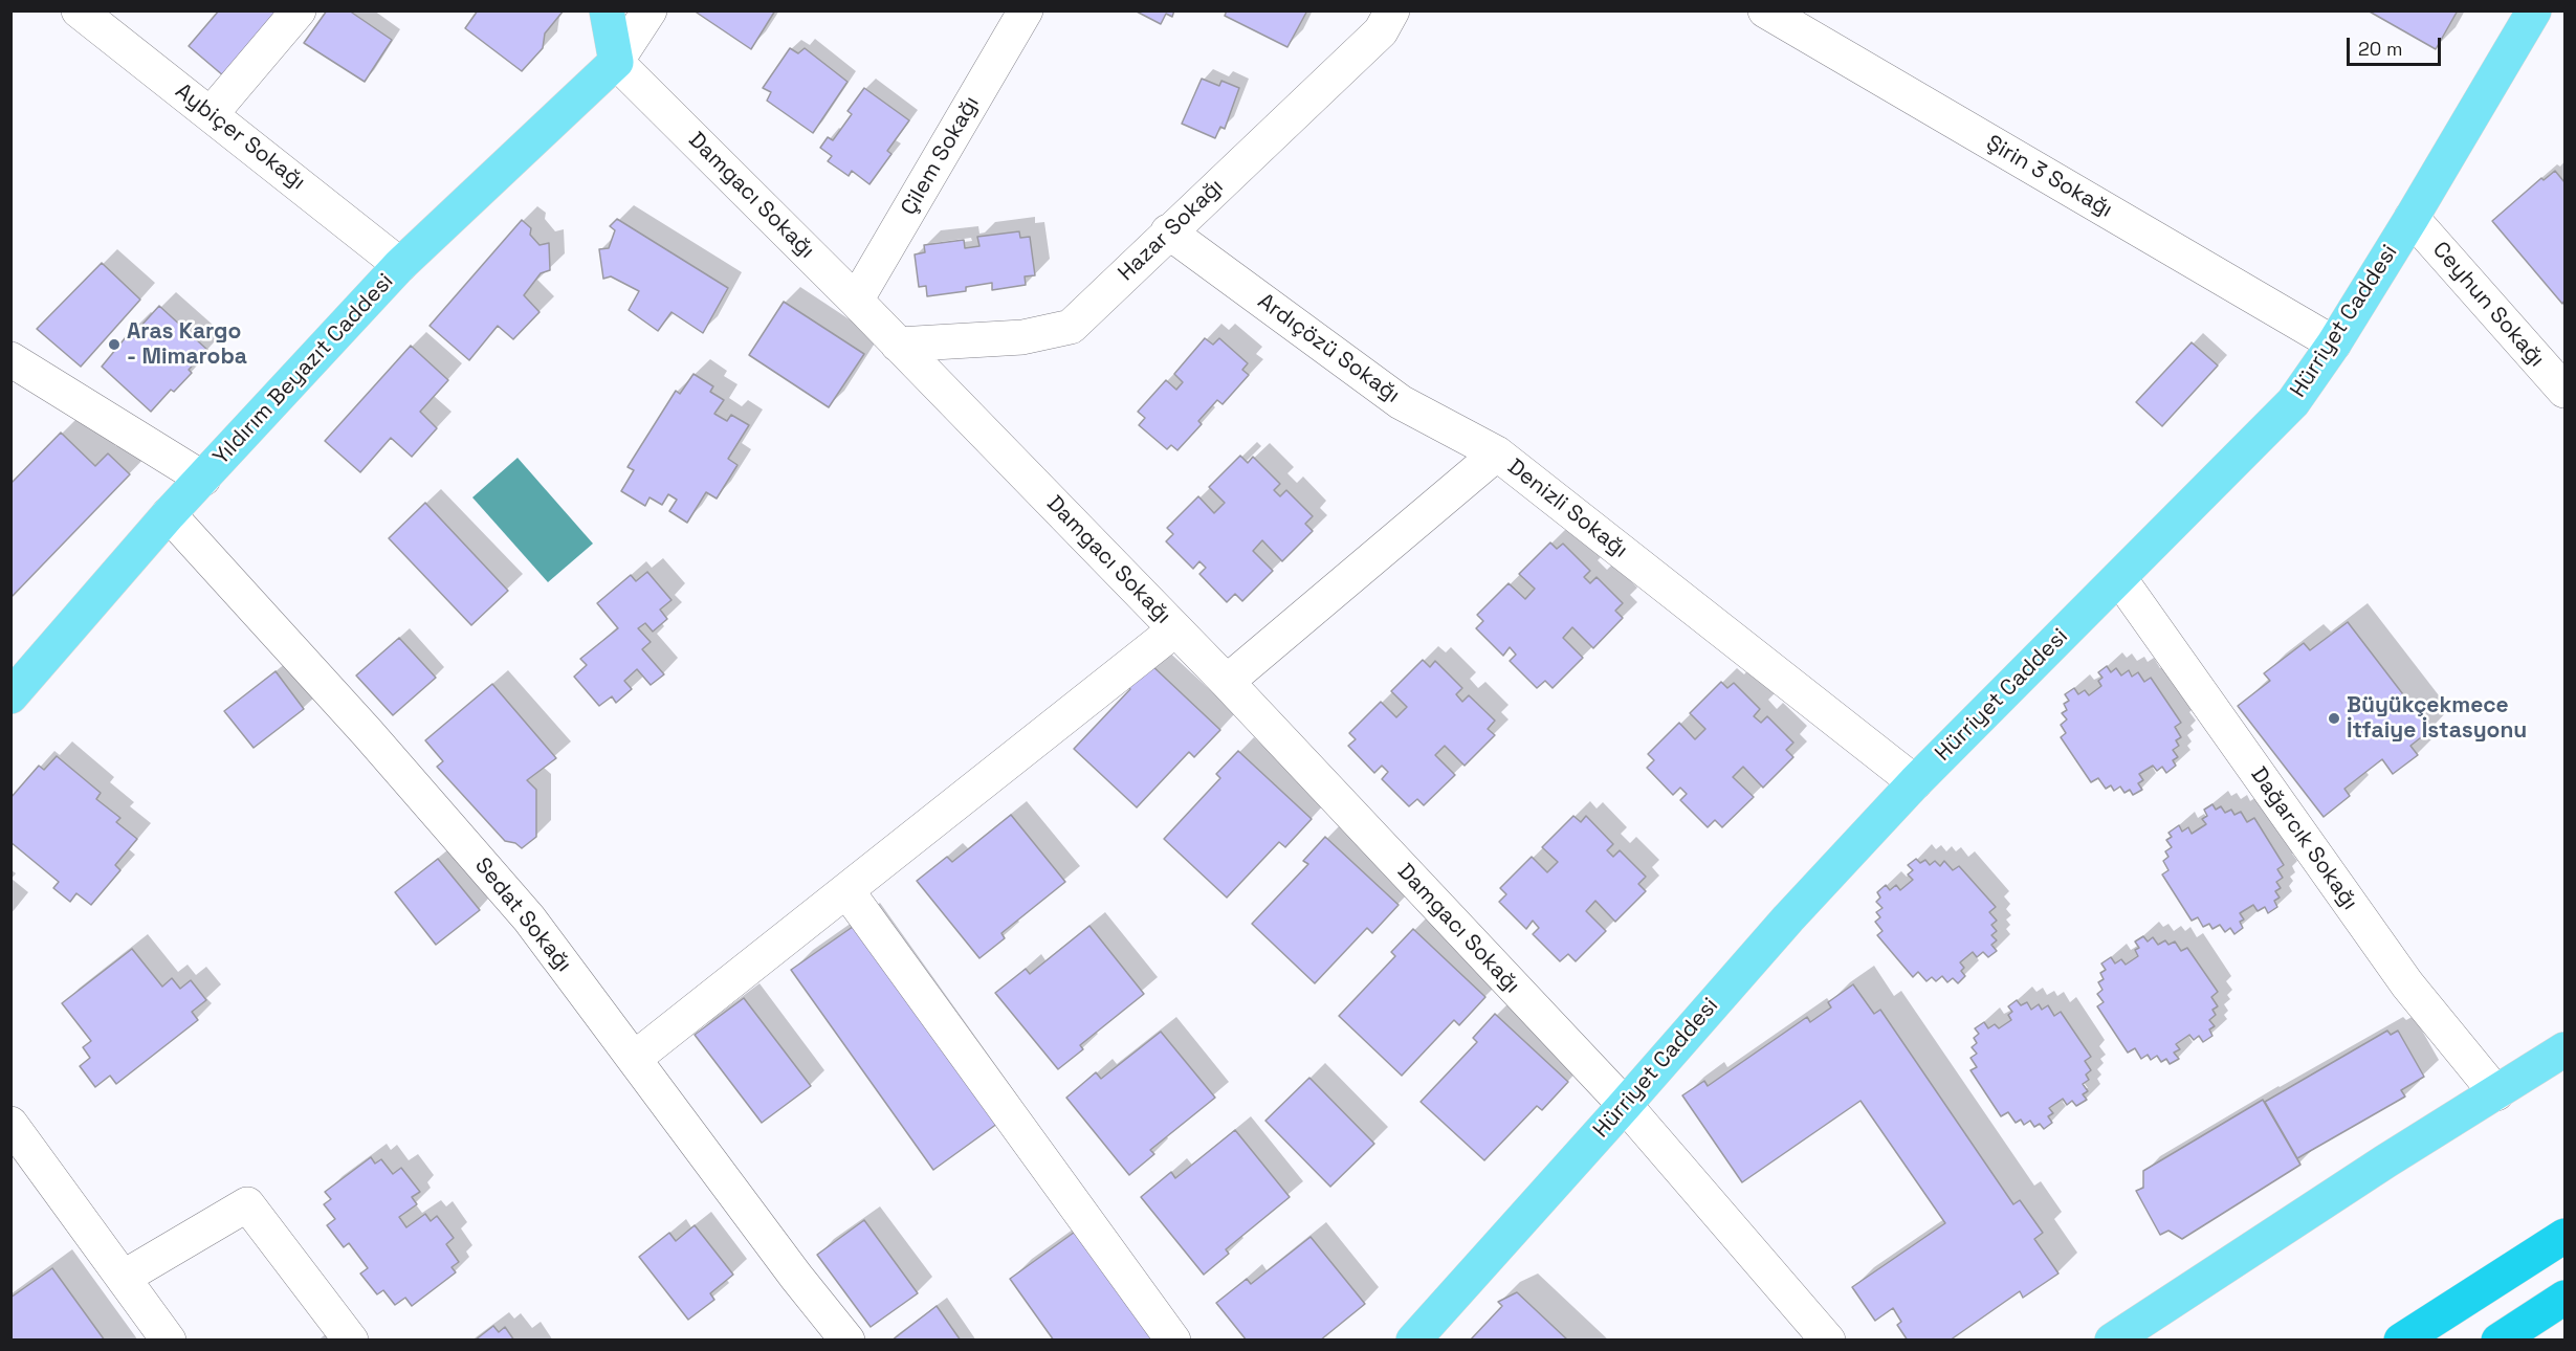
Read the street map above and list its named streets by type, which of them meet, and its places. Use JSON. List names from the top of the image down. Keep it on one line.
{"streets":{"main road":["Hürriyet Caddesi","Yıldırım Beyazıt Caddesi"],"street":["Aybiçer Sokağı","Çilem Sokağı","Şirin 3 Sokağı","Damgacı Sokağı","Hazar Sokağı","Ceyhun Sokağı","Ardıçözü Sokağı","Denizli Sokağı","Dağarcık Sokağı","Sedat Sokağı"]},"crossings":[["Aybiçer Sokağı","Yıldırım Beyazıt Caddesi"],["Çilem Sokağı","Damgacı Sokağı"],["Şirin 3 Sokağı","Hürriyet Caddesi"],["Damgacı Sokağı","Hazar Sokağı"],["Damgacı Sokağı","Hürriyet Caddesi"],["Damgacı Sokağı","Yıldırım Beyazıt Caddesi"],["Damgacı Sokağı","Denizli Sokağı"],["Hazar Sokağı","Ardıçözü Sokağı"],["Ceyhun Sokağı","Hürriyet Caddesi"],["Hürriyet Caddesi","Denizli Sokağı"],["Hürriyet Caddesi","Dağarcık Sokağı"],["Ardıçözü Sokağı","Denizli Sokağı"],["Yıldırım Beyazıt Caddesi","Sedat Sokağı"]],"places":["Aras Kargo - Mimaroba","Büyükçekmece İtfaiye İstasyonu"],"scale_bar":"20 m"}
